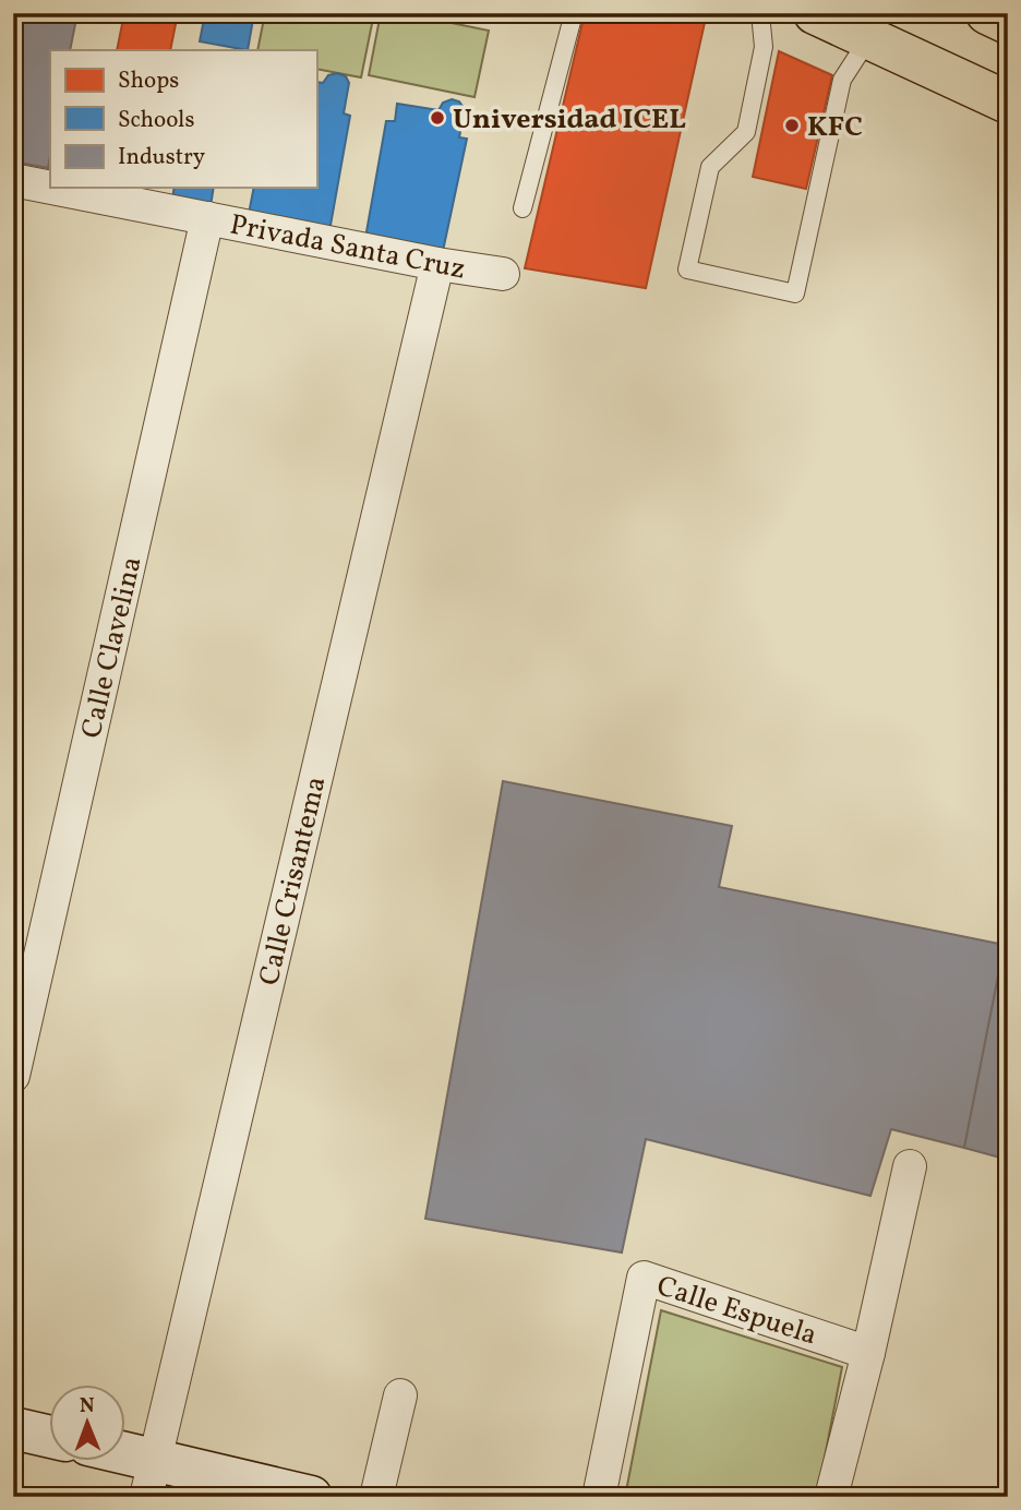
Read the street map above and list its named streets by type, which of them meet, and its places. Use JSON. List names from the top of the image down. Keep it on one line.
{"streets":{"street":["Privada Santa Cruz","Calle Clavelina","Calle Crisantema","Calle Espuela"]},"crossings":[["Privada Santa Cruz","Calle Clavelina"],["Privada Santa Cruz","Calle Crisantema"]],"places":["Universidad ICEL","KFC"],"legend":["Shops","Schools","Industry"],"north":"top"}
